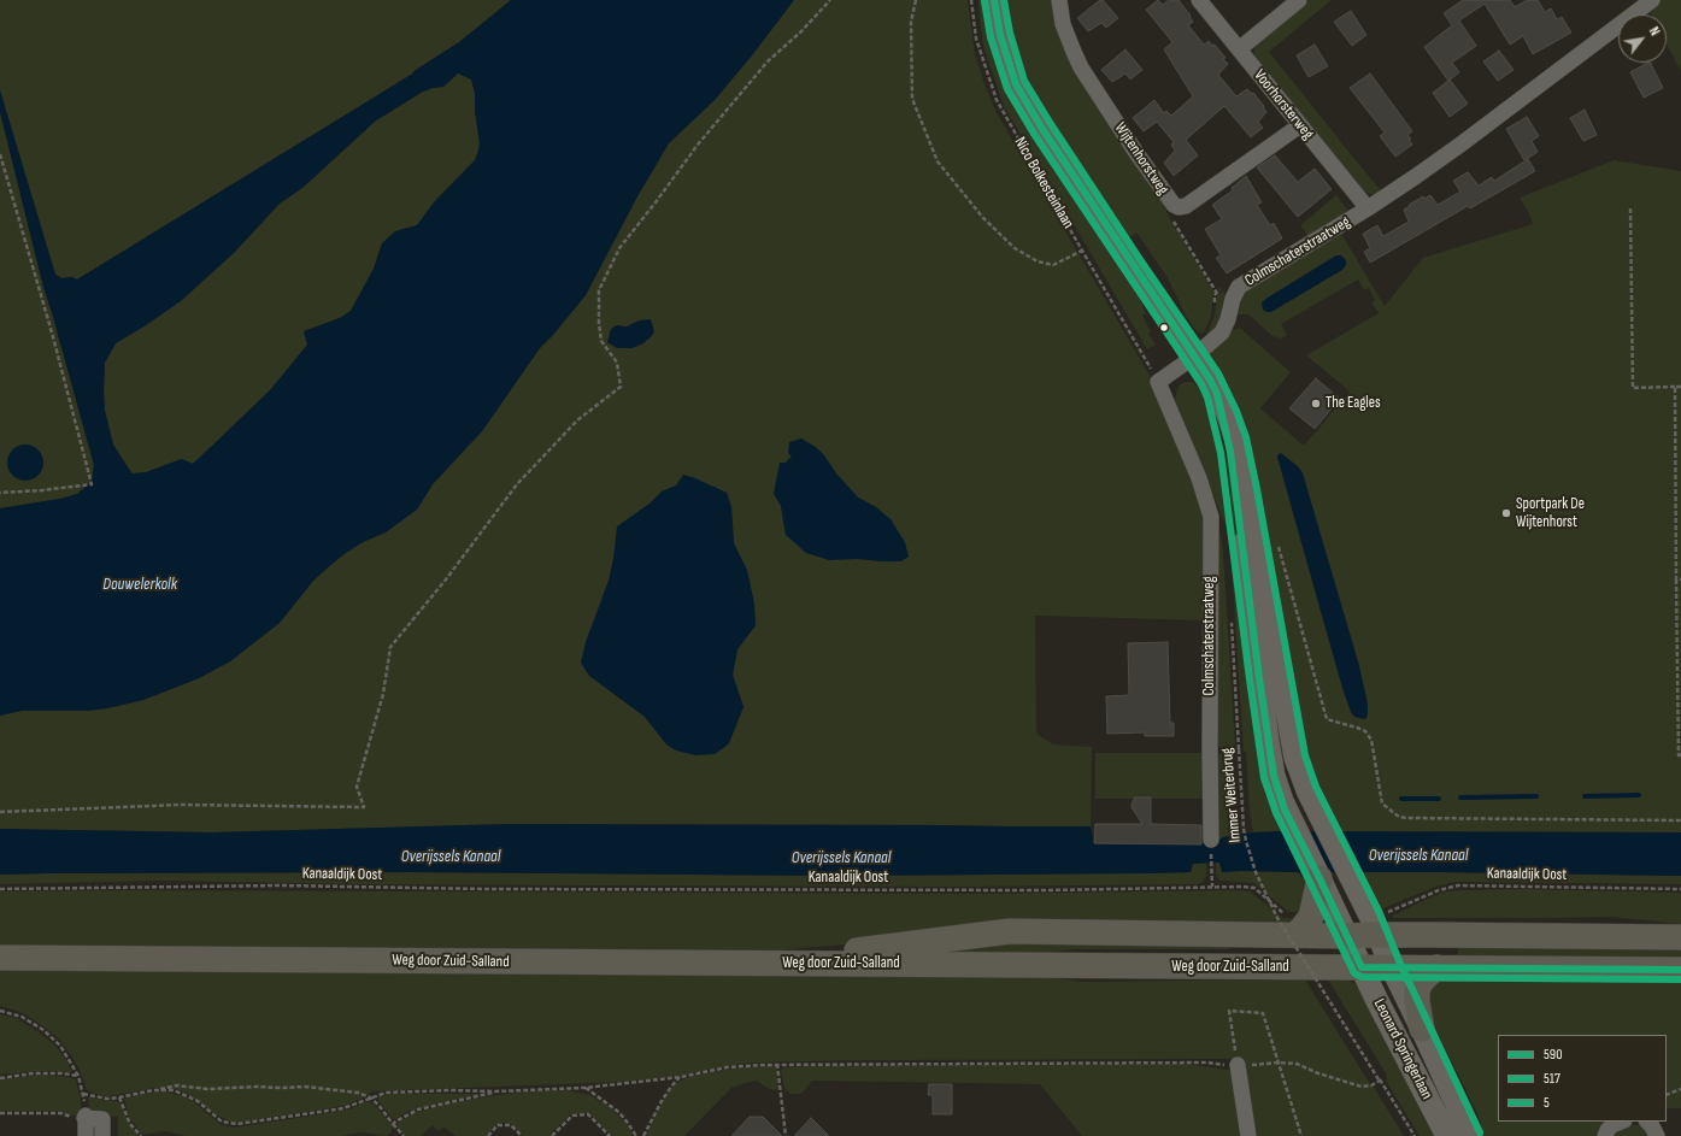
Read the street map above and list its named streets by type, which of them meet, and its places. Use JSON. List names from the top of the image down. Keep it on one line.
{"streets":{"main road":["Weg door Zuid-Salland"],"street":["Voorhorsterweg","Wijtenhorstweg","Nico Bolkesteinlaan","Colmschaterstraatweg","Leonard Springerlaan"],"path":["Immer Weiterbrug","Kanaaldijk Oost"]},"crossings":[["Voorhorsterweg","Wijtenhorstweg"],["Voorhorsterweg","Colmschaterstraatweg"],["Nico Bolkesteinlaan","Colmschaterstraatweg"],["Nico Bolkesteinlaan","Kanaaldijk Oost"],["Nico Bolkesteinlaan","Weg door Zuid-Salland"],["Nico Bolkesteinlaan","Leonard Springerlaan"],["Immer Weiterbrug","Leonard Springerlaan"],["Kanaaldijk Oost","Weg door Zuid-Salland"],["Weg door Zuid-Salland","Leonard Springerlaan"]],"water":["Douwelerkolk","Overijssels Kanaal"],"places":["The Eagles","Sportpark De Wijtenhorst"],"lines":["transit line 590","transit line 5","transit line 517"],"legend":["590","517","5"],"north":"top right"}
